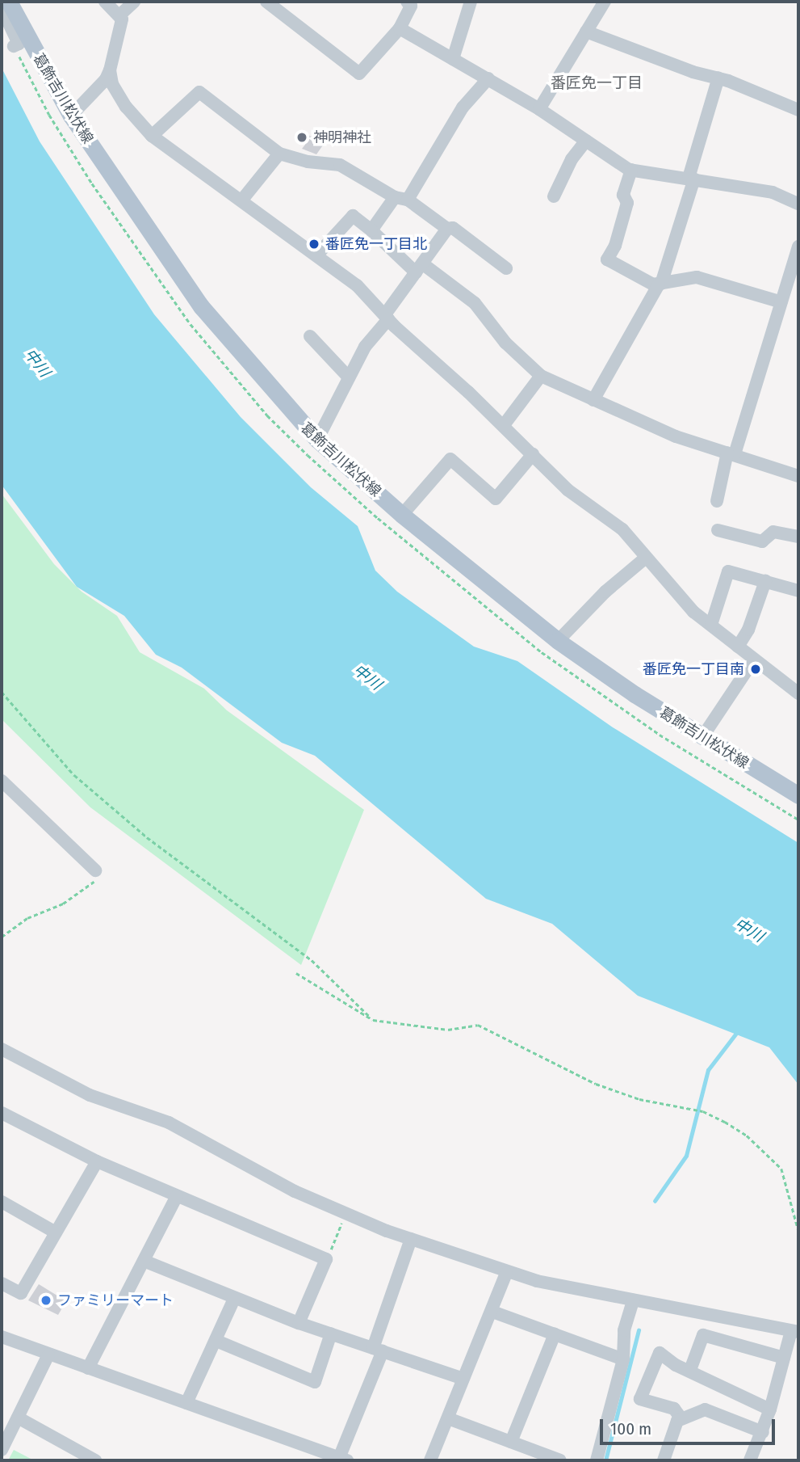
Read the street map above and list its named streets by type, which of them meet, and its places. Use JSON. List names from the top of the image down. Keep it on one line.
{"streets":{"main road":["葛飾吉川松伏線"]},"districts":["番匠免一丁目"],"water":["中川"],"places":["神明神社","番匠免一丁目北","番匠免一丁目南","ファミリーマート"],"scale_bar":"100 m"}
